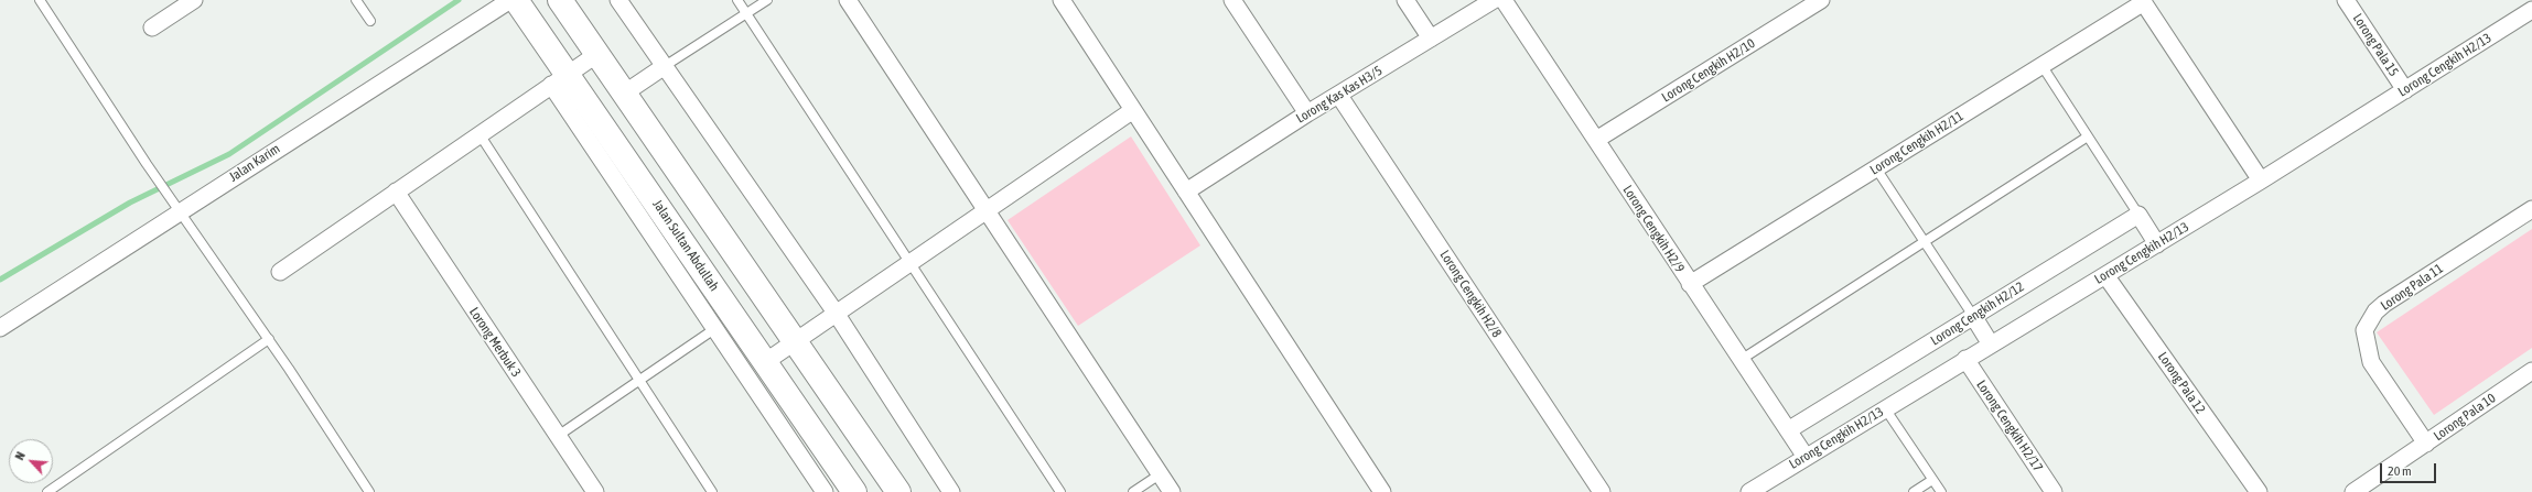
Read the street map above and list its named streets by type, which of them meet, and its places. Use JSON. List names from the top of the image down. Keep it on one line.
{"streets":{"main road":["Jalan Sultan Abdullah"],"street":["Lorong Pala 15","Lorong Cengkih H2/13","Lorong Cengkih H2/10","Lorong Kas Kas H3/5","Lorong Cengkih H2/11","Jalan Karim","Lorong Cengkih H2/9","Lorong Pala 11","Lorong Cengkih H2/8","Lorong Cengkih H2/12","Lorong Merbuk 3","Lorong Pala 12","Lorong Pala 10","Lorong Cengkih H2/17"]},"crossings":[["Lorong Pala 15","Lorong Cengkih H2/13"],["Lorong Cengkih H2/13","Lorong Cengkih H2/9"],["Lorong Cengkih H2/13","Lorong Pala 12"],["Lorong Cengkih H2/13","Lorong Cengkih H2/17"],["Lorong Cengkih H2/10","Lorong Cengkih H2/9"],["Lorong Kas Kas H3/5","Lorong Cengkih H2/8"],["Lorong Cengkih H2/11","Lorong Cengkih H2/9"],["Lorong Cengkih H2/9","Lorong Cengkih H2/12"],["Lorong Pala 11","Lorong Pala 10"]],"scale_bar":"20 m","north":"top left"}
